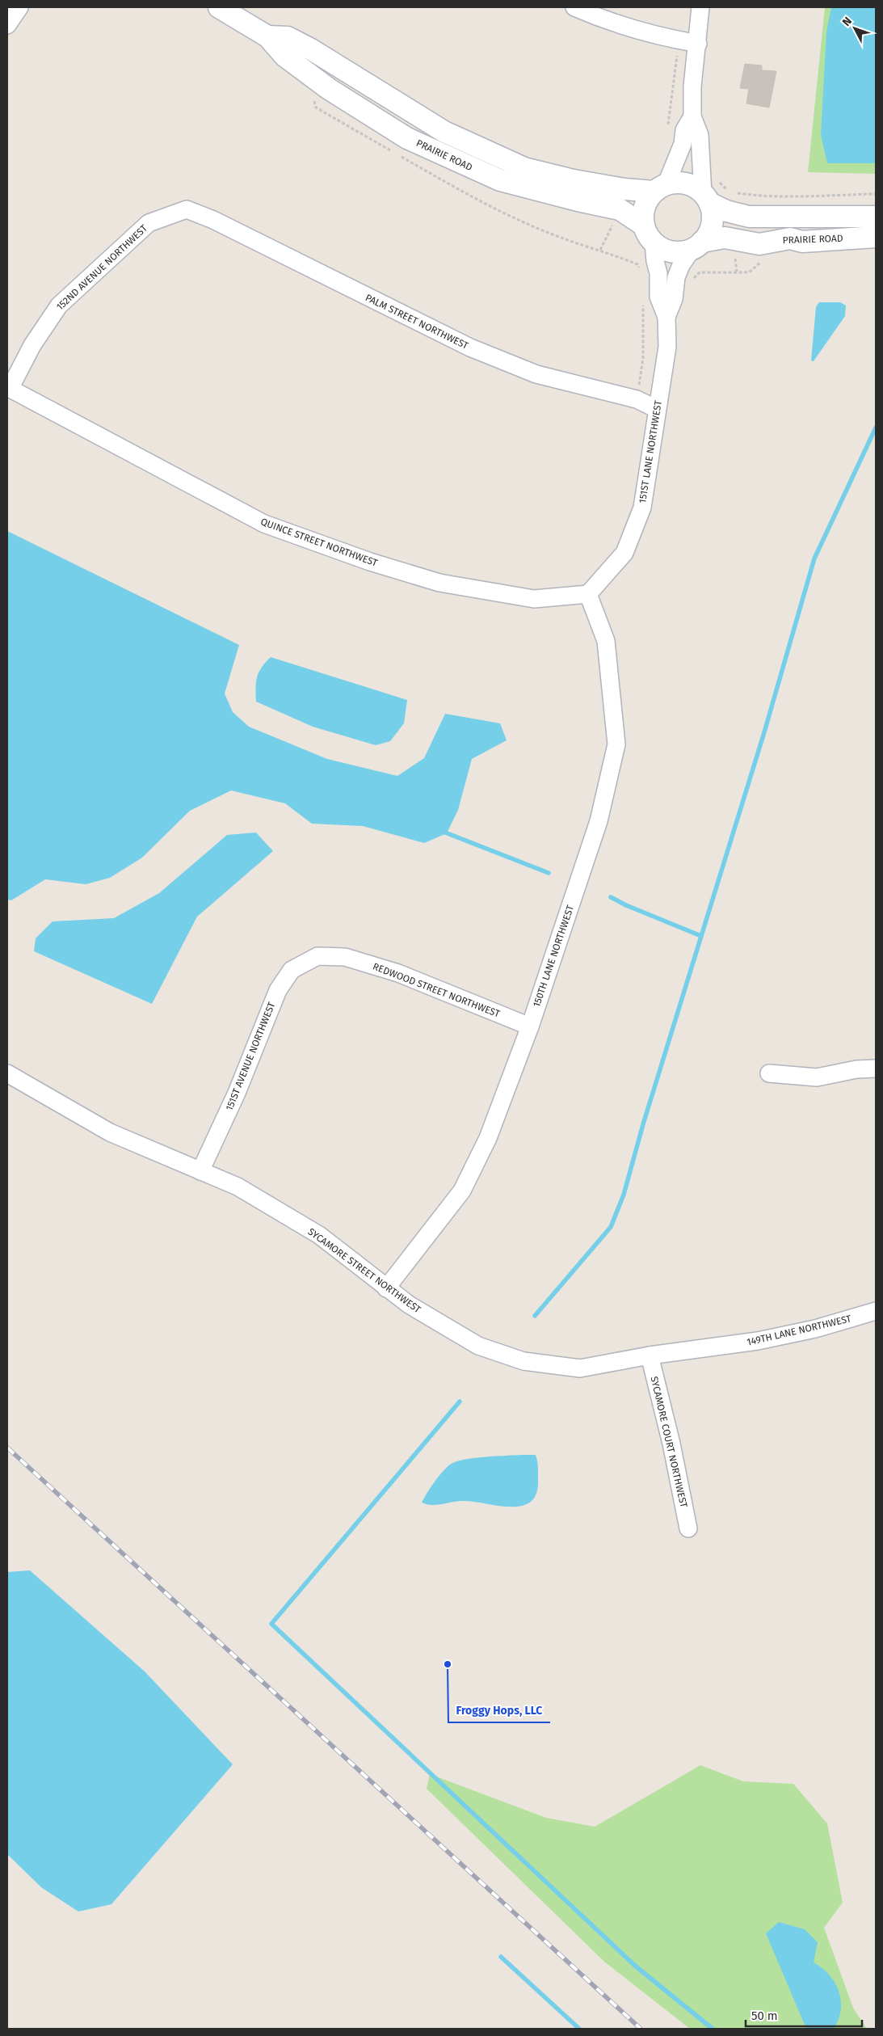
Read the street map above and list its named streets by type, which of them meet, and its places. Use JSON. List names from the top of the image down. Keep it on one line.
{"streets":{"street":["PRAIRIE ROAD","152ND AVENUE NORTHWEST","PALM STREET NORTHWEST","151ST LANE NORTHWEST","QUINCE STREET NORTHWEST","150TH LANE NORTHWEST","REDWOOD STREET NORTHWEST","151ST AVENUE NORTHWEST","SYCAMORE STREET NORTHWEST","149TH LANE NORTHWEST","SYCAMORE COURT NORTHWEST"]},"crossings":[["PRAIRIE ROAD","151ST LANE NORTHWEST"],["152ND AVENUE NORTHWEST","PALM STREET NORTHWEST"],["152ND AVENUE NORTHWEST","QUINCE STREET NORTHWEST"],["PALM STREET NORTHWEST","151ST LANE NORTHWEST"],["151ST LANE NORTHWEST","QUINCE STREET NORTHWEST"],["151ST LANE NORTHWEST","150TH LANE NORTHWEST"],["QUINCE STREET NORTHWEST","150TH LANE NORTHWEST"],["150TH LANE NORTHWEST","REDWOOD STREET NORTHWEST"],["150TH LANE NORTHWEST","SYCAMORE STREET NORTHWEST"],["REDWOOD STREET NORTHWEST","151ST AVENUE NORTHWEST"],["151ST AVENUE NORTHWEST","SYCAMORE STREET NORTHWEST"],["SYCAMORE STREET NORTHWEST","149TH LANE NORTHWEST"],["SYCAMORE STREET NORTHWEST","SYCAMORE COURT NORTHWEST"],["149TH LANE NORTHWEST","SYCAMORE COURT NORTHWEST"]],"places":["Froggy Hops, LLC"],"scale_bar":"50 m","north":"top left"}
